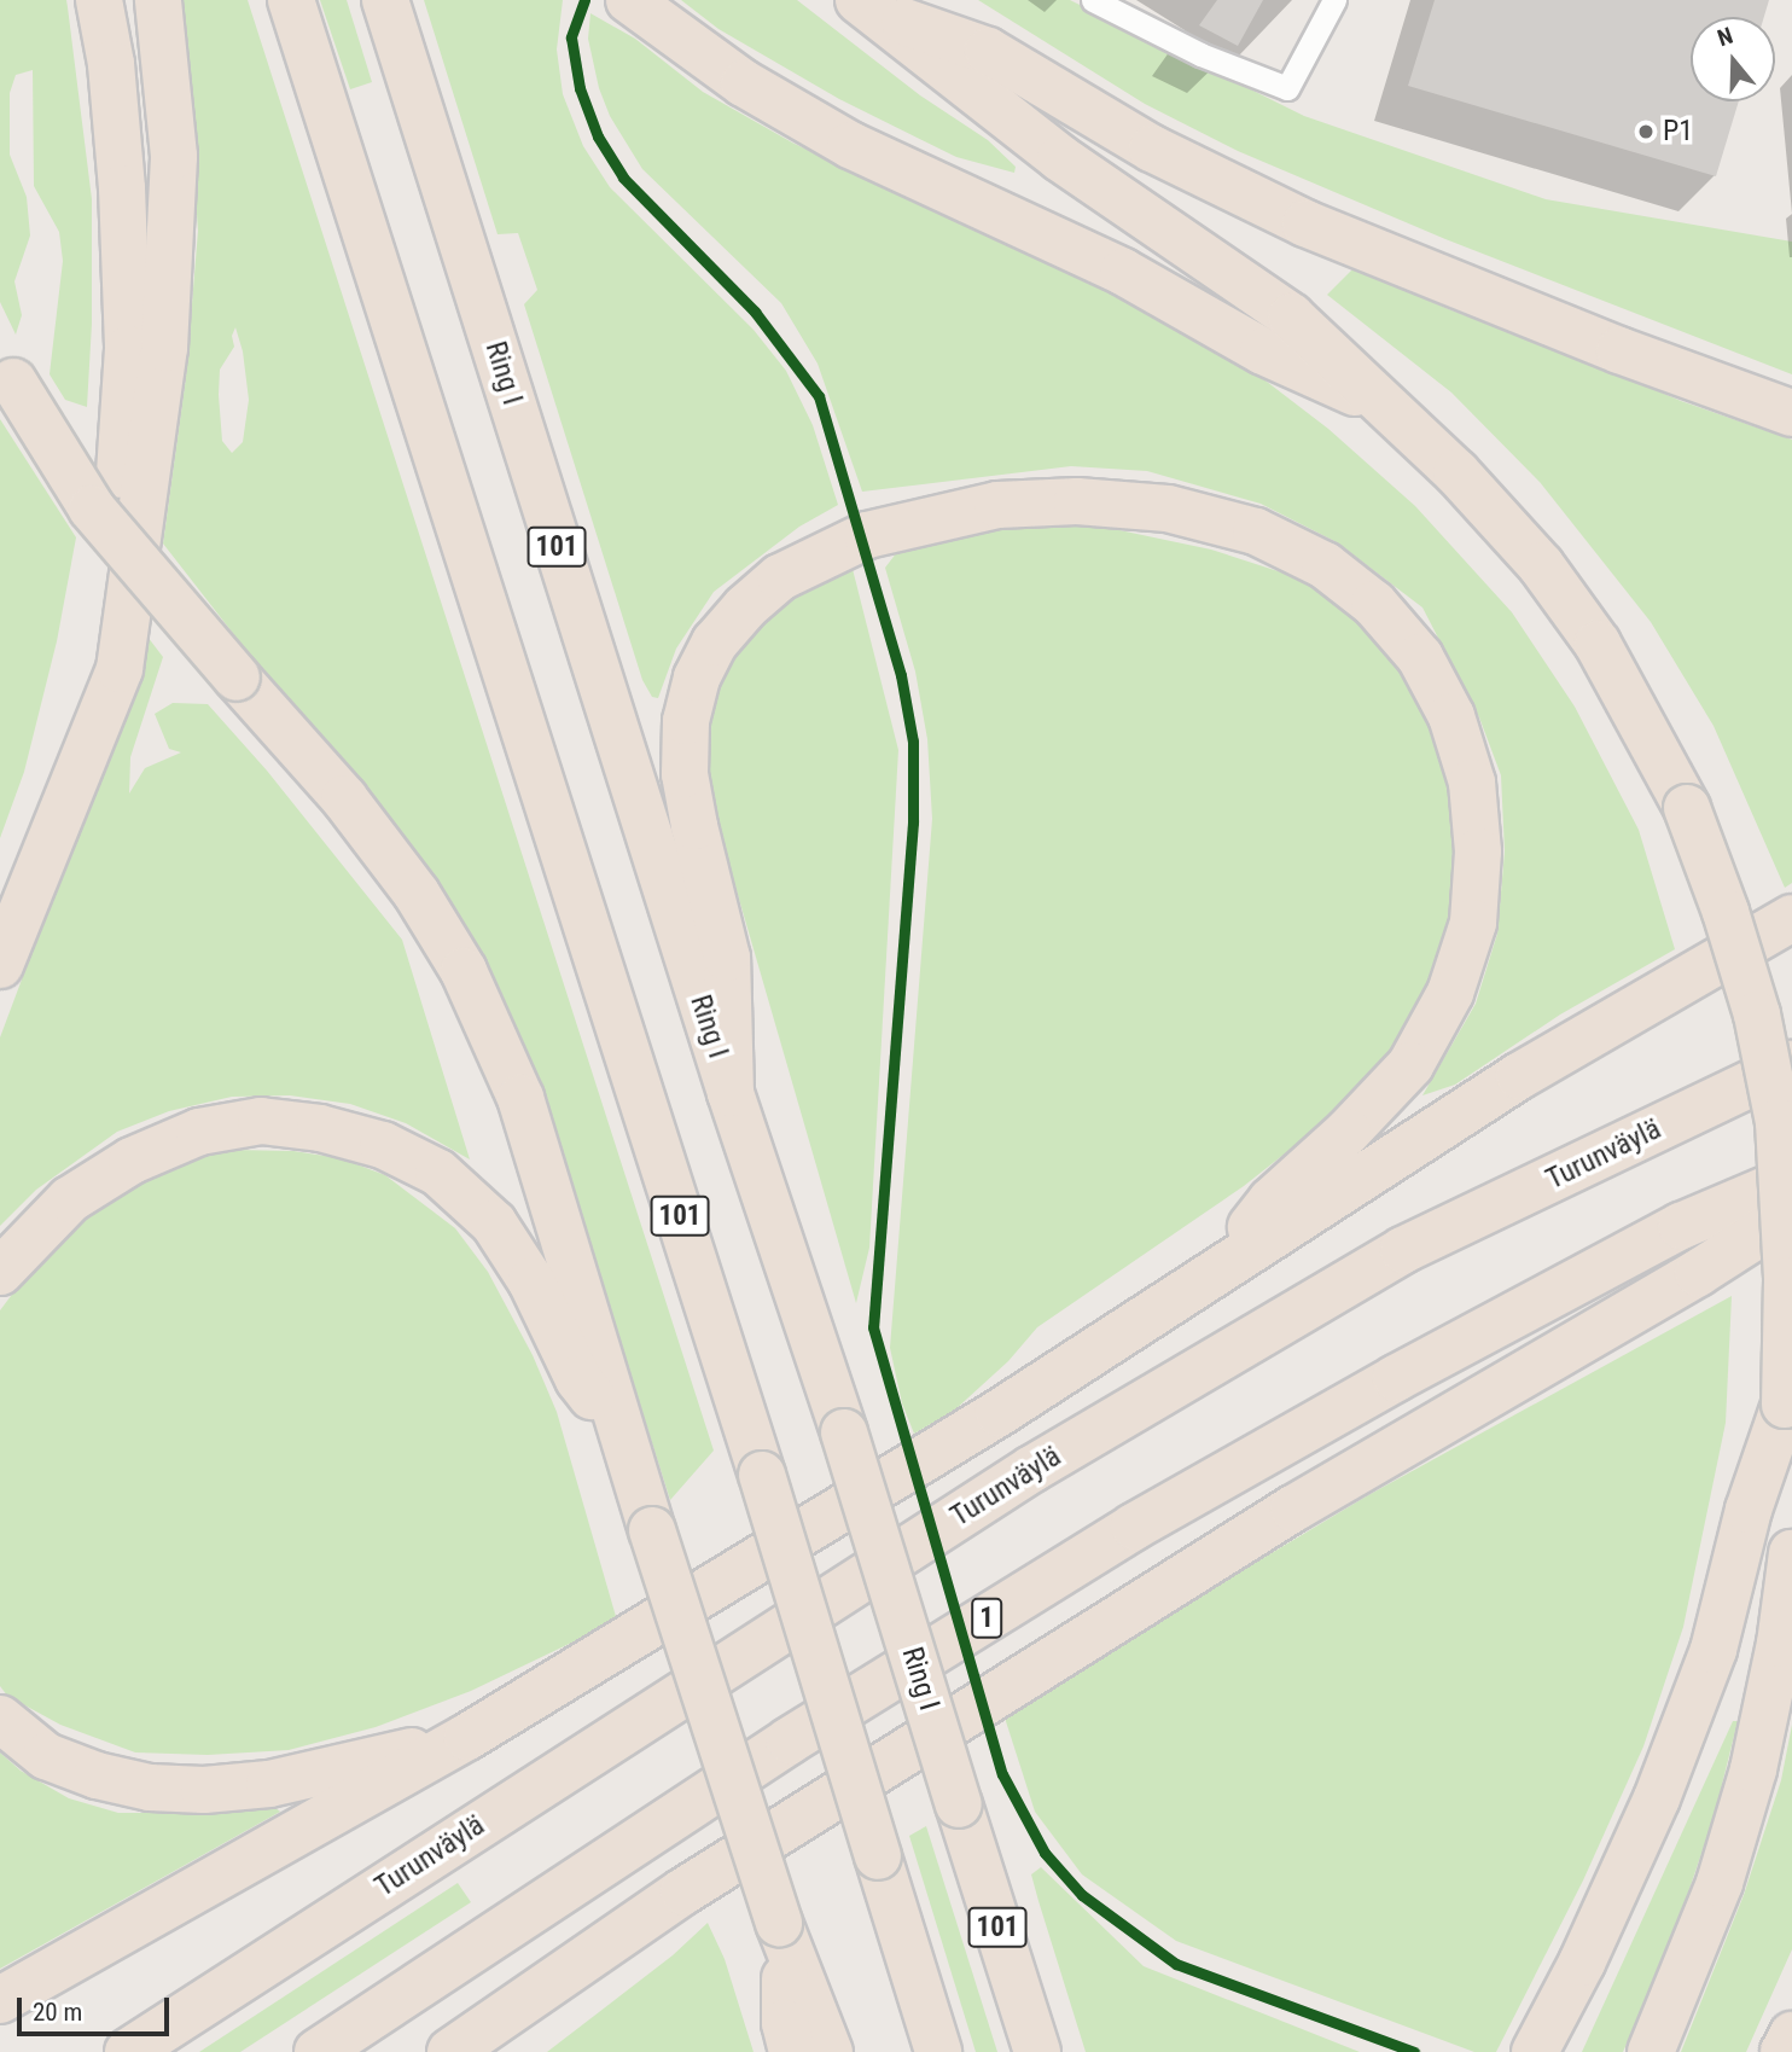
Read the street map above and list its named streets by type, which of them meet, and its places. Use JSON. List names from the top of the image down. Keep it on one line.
{"streets":{"highway":["Ring I","101","Turunväylä","1"]},"places":["P1"],"scale_bar":"20 m","north":"top"}
